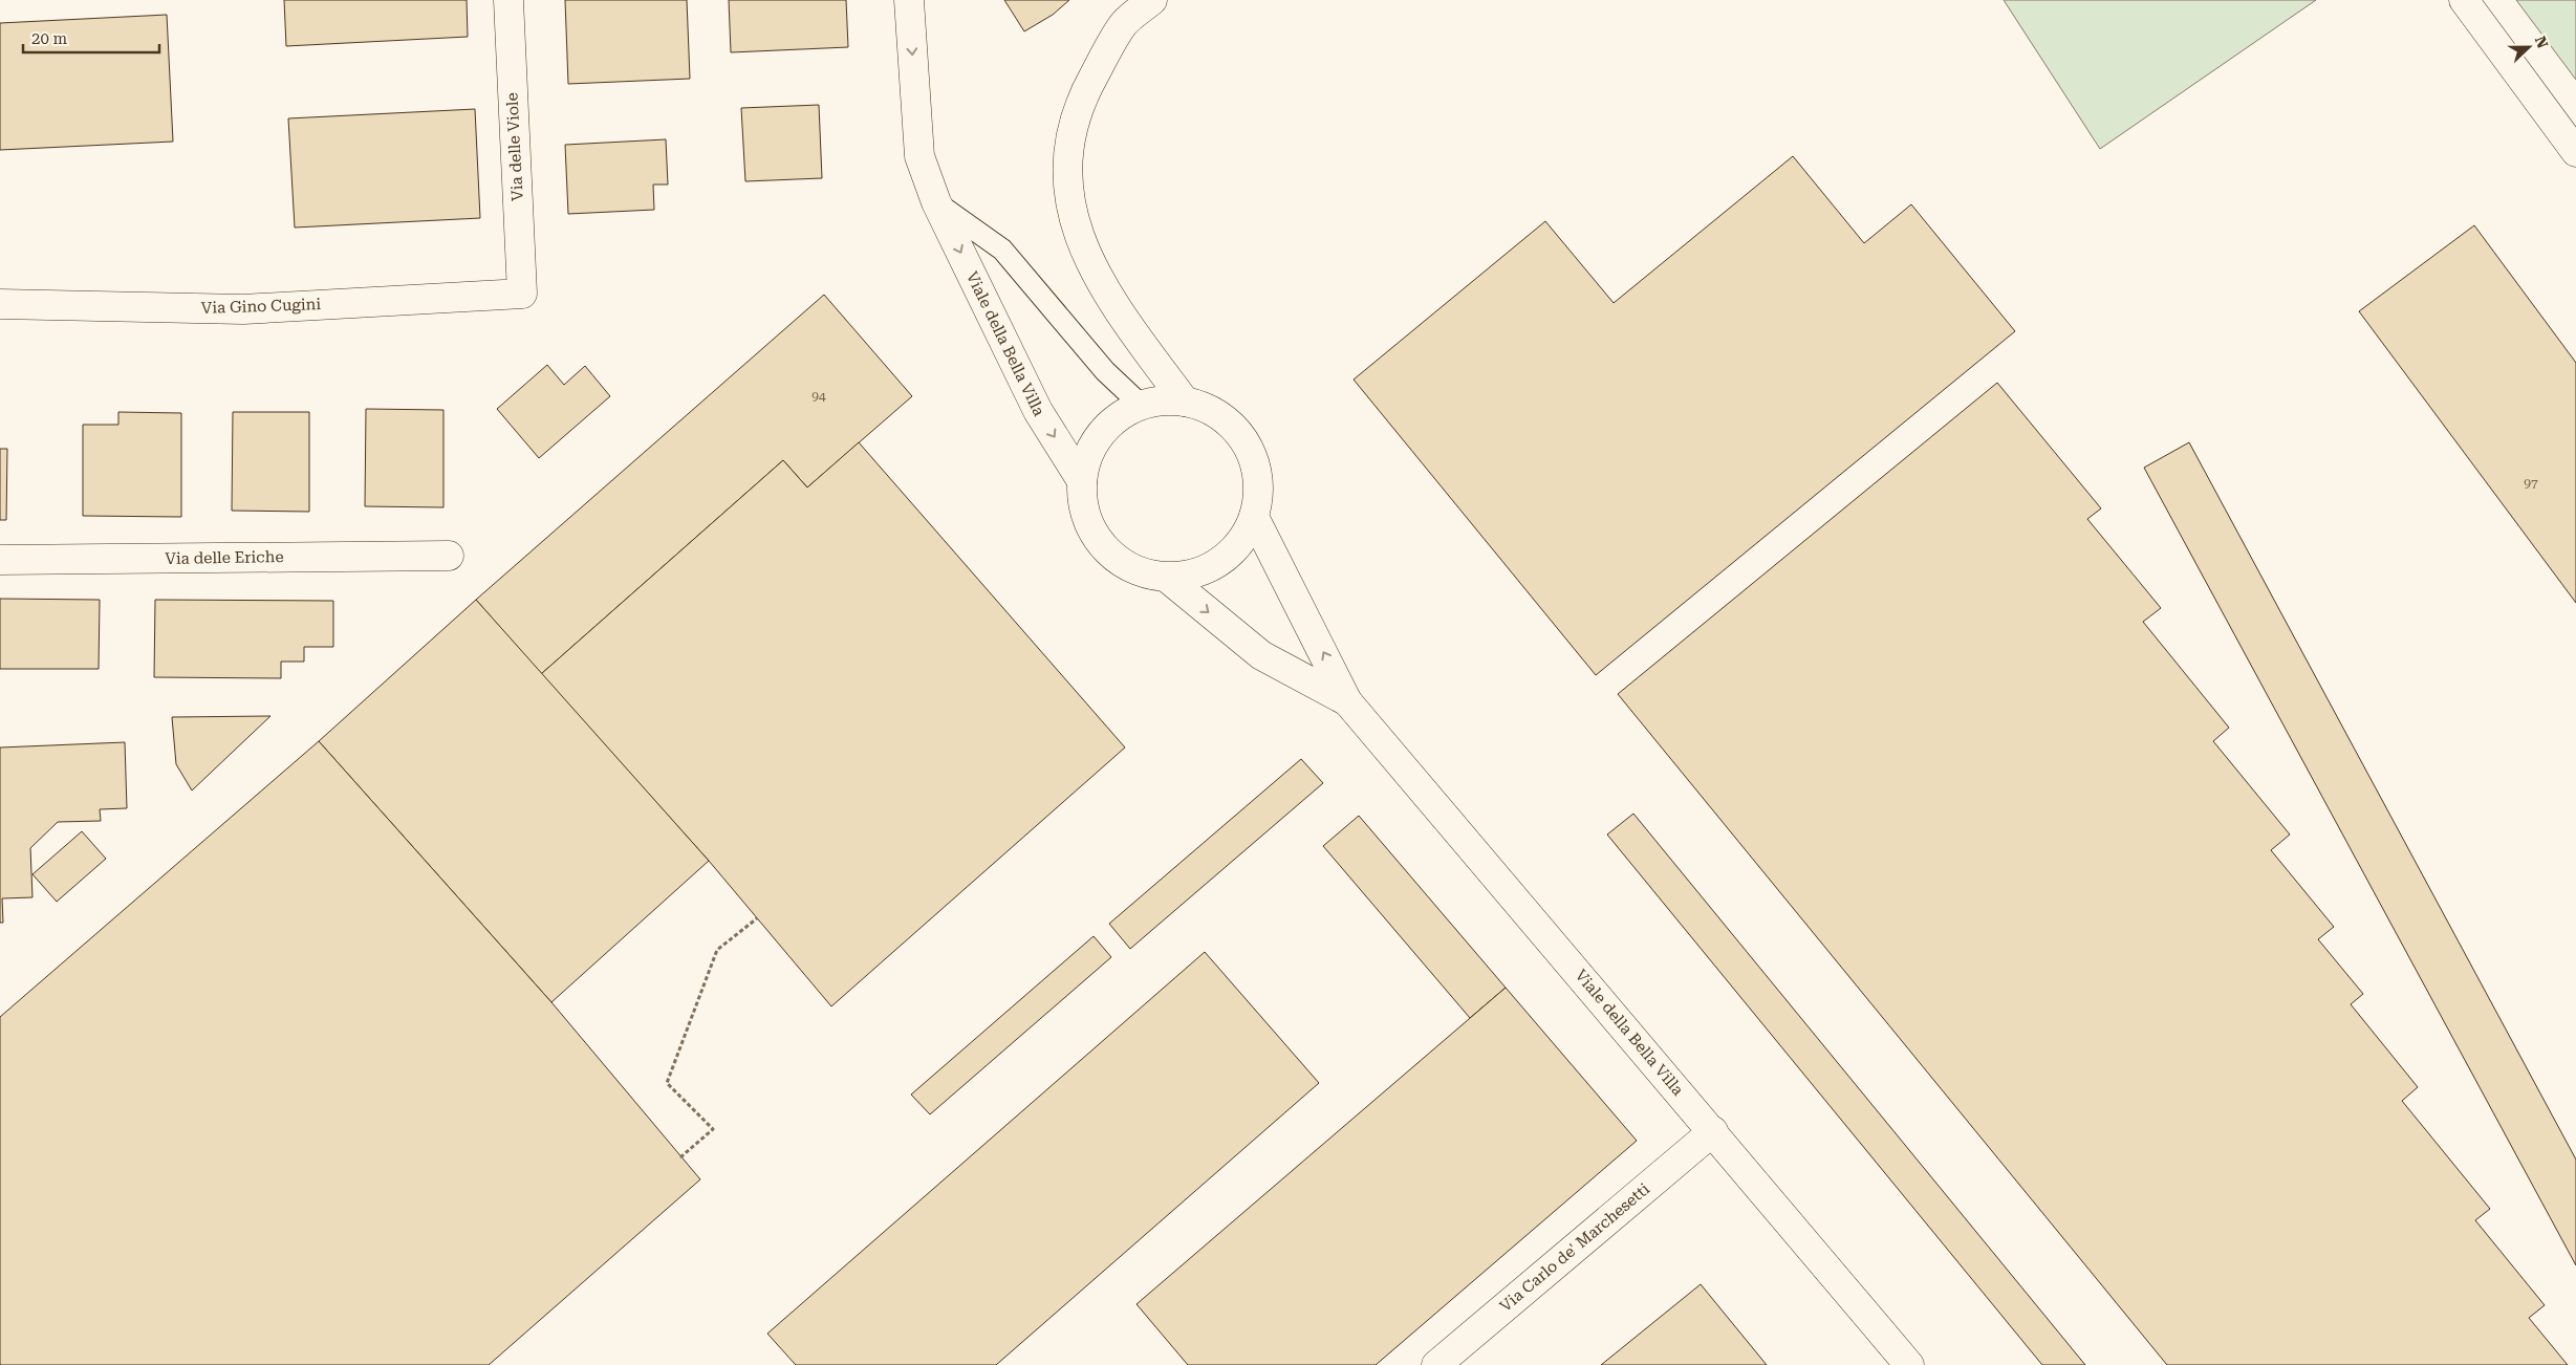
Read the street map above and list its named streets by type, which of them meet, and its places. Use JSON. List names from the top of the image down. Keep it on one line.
{"streets":{"street":["Via delle Viole","Via Gino Cugini","Viale della Bella Villa","Via delle Eriche","Via Carlo de' Marchesetti"]},"crossings":[["Via delle Viole","Via Gino Cugini"],["Viale della Bella Villa","Via Carlo de' Marchesetti"]],"house_numbers":["94","97"],"scale_bar":"20 m","north":"right"}
